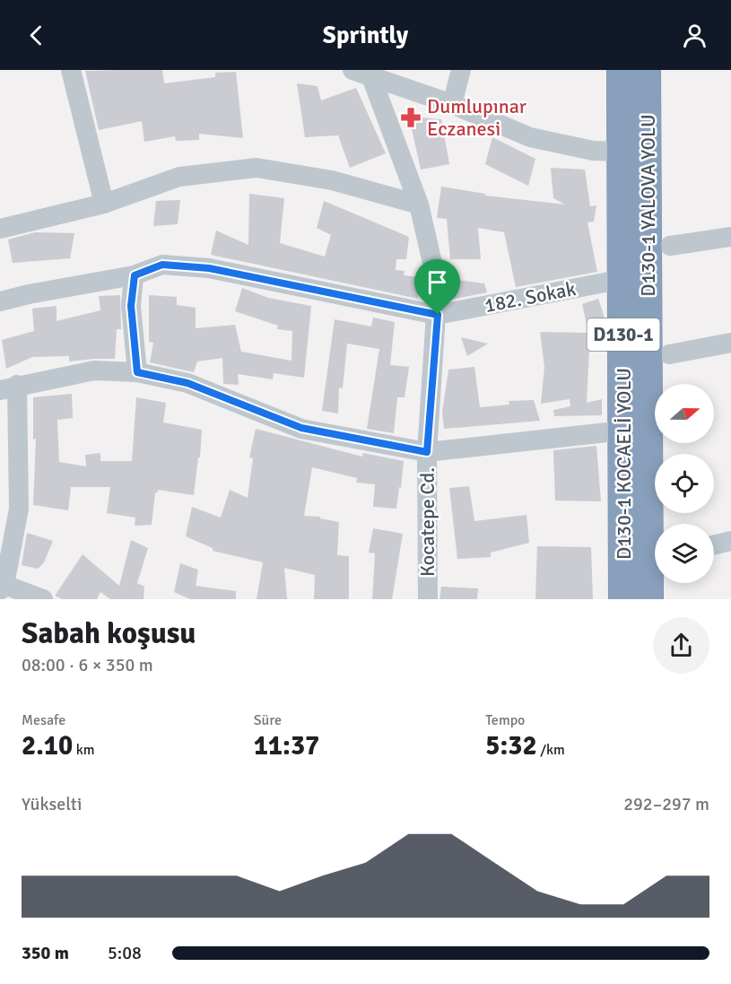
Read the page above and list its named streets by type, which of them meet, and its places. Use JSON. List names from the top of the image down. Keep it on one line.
{"streets":{"highway":["D130-1 YALOVA YOLU","D130-1","D130-1 KOCAELİ YOLU"],"street":["182. Sokak","Kocatepe Cd."]},"crossings":[["182. Sokak","D130-1 KOCAELİ YOLU"],["182. Sokak","Kocatepe Cd."]],"places":{"pharmacy":["Dumlupınar Eczanesi"]},"north":"right","page":{"header":"Sprintly","heading":["Sabah koşusu","08:00 · 6 × 350 m"],"stats":[["Mesafe","2.10 km"],["Süre","11:37"],["Tempo","5:32 /km"]],"chart":["Yükselti","292–297 m"],"list":[{"name":"350 m","note":"5:08"}]}}
